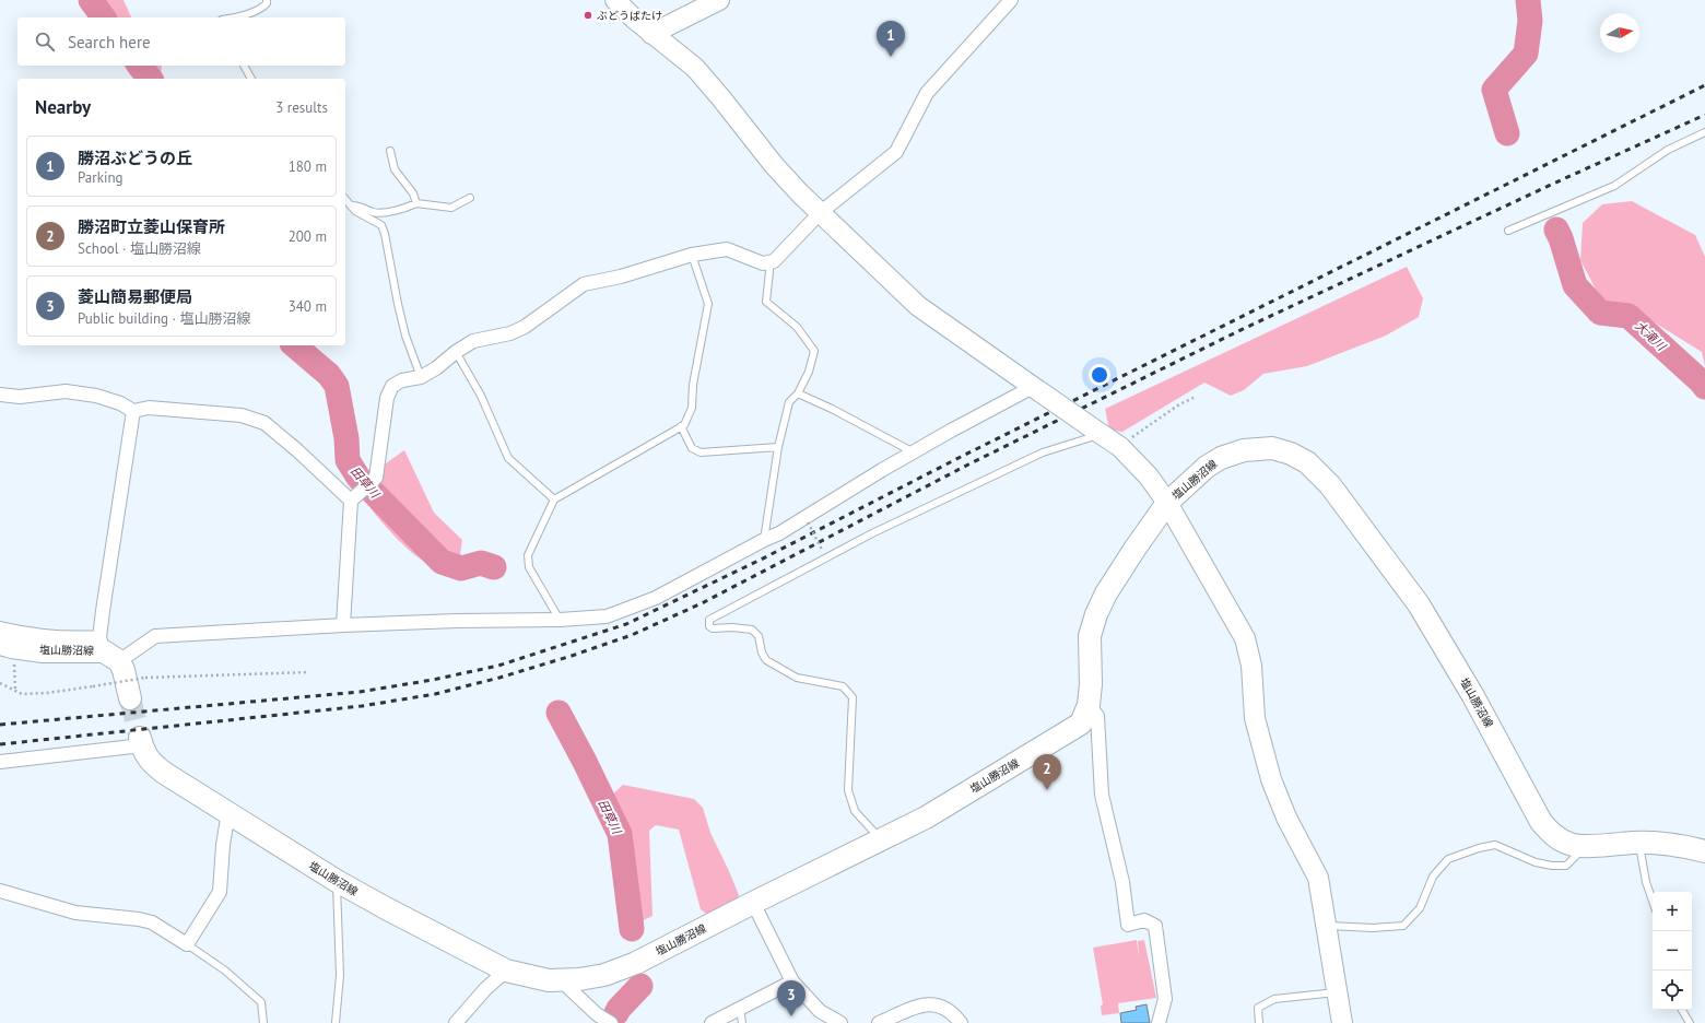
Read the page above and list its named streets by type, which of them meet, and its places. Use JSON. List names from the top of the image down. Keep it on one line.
{"streets":{"main road":["塩山勝沼線"]},"water":["大滝川","田草川"],"places":["ぶどうばたけ"],"north":"right","page":{"search":"Search here","pins":["1","2","3"],"heading":["Nearby","3 results"],"list":[{"mark":"1","name":"勝沼ぶどうの丘","note":"Parking","value":"180 m"},{"mark":"2","name":"勝沼町立菱山保育所","note":"School · 塩山勝沼線","value":"200 m"},{"mark":"3","name":"菱山簡易郵便局","note":"Public building · 塩山勝沼線","value":"340 m"}],"map_buttons":["+","−"]}}
